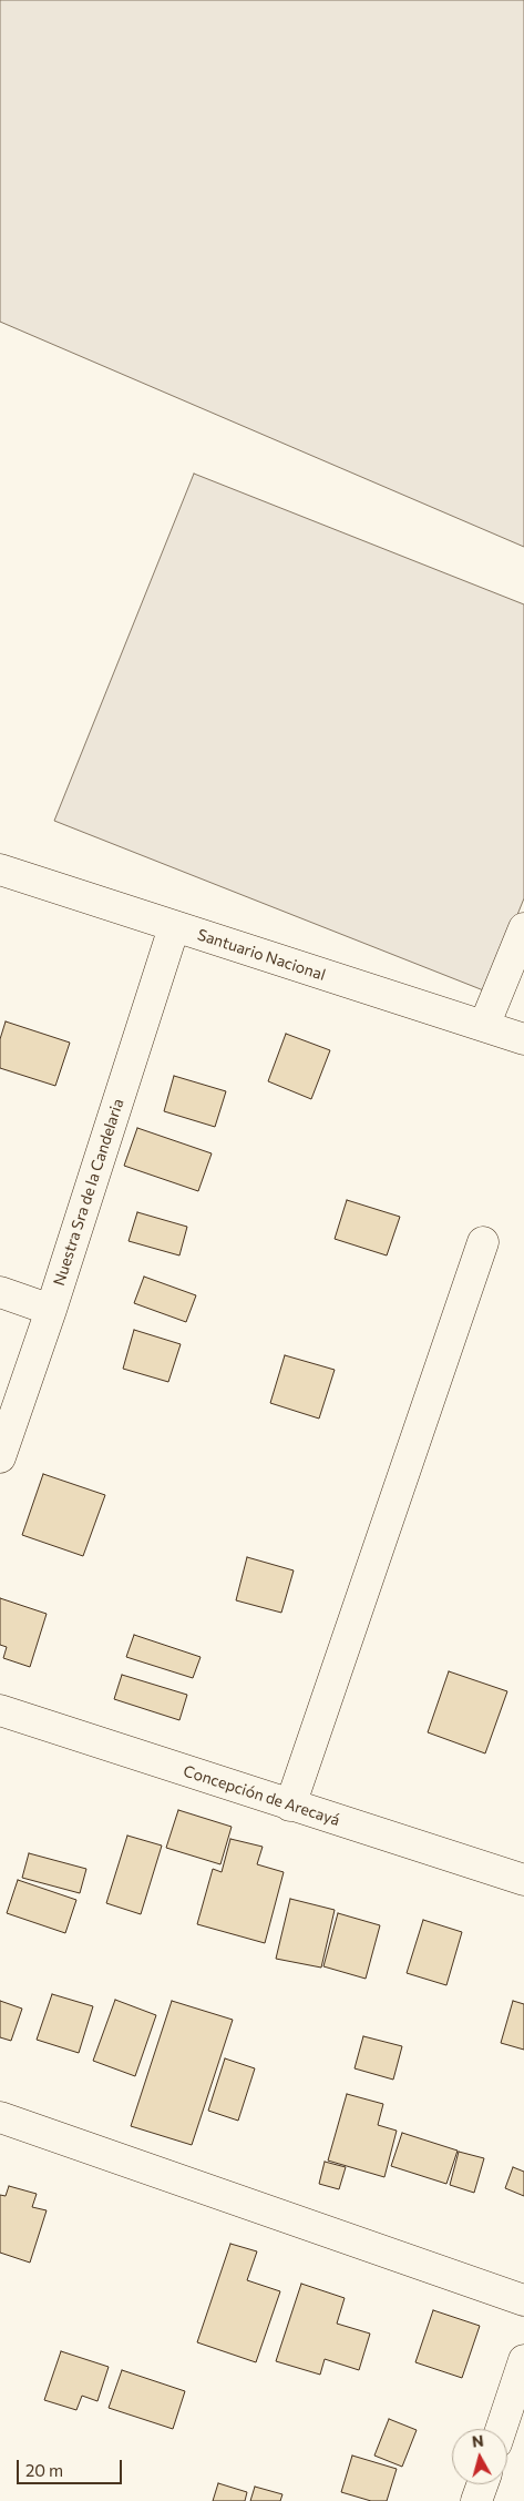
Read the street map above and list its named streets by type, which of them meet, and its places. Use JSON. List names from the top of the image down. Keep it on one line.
{"streets":{"street":["Santuario Nacional","Nuestra Sra de la Candelaria","Concepción de Arecayá"]},"crossings":[["Santuario Nacional","Nuestra Sra de la Candelaria"]],"scale_bar":"20 m","north":"top"}
